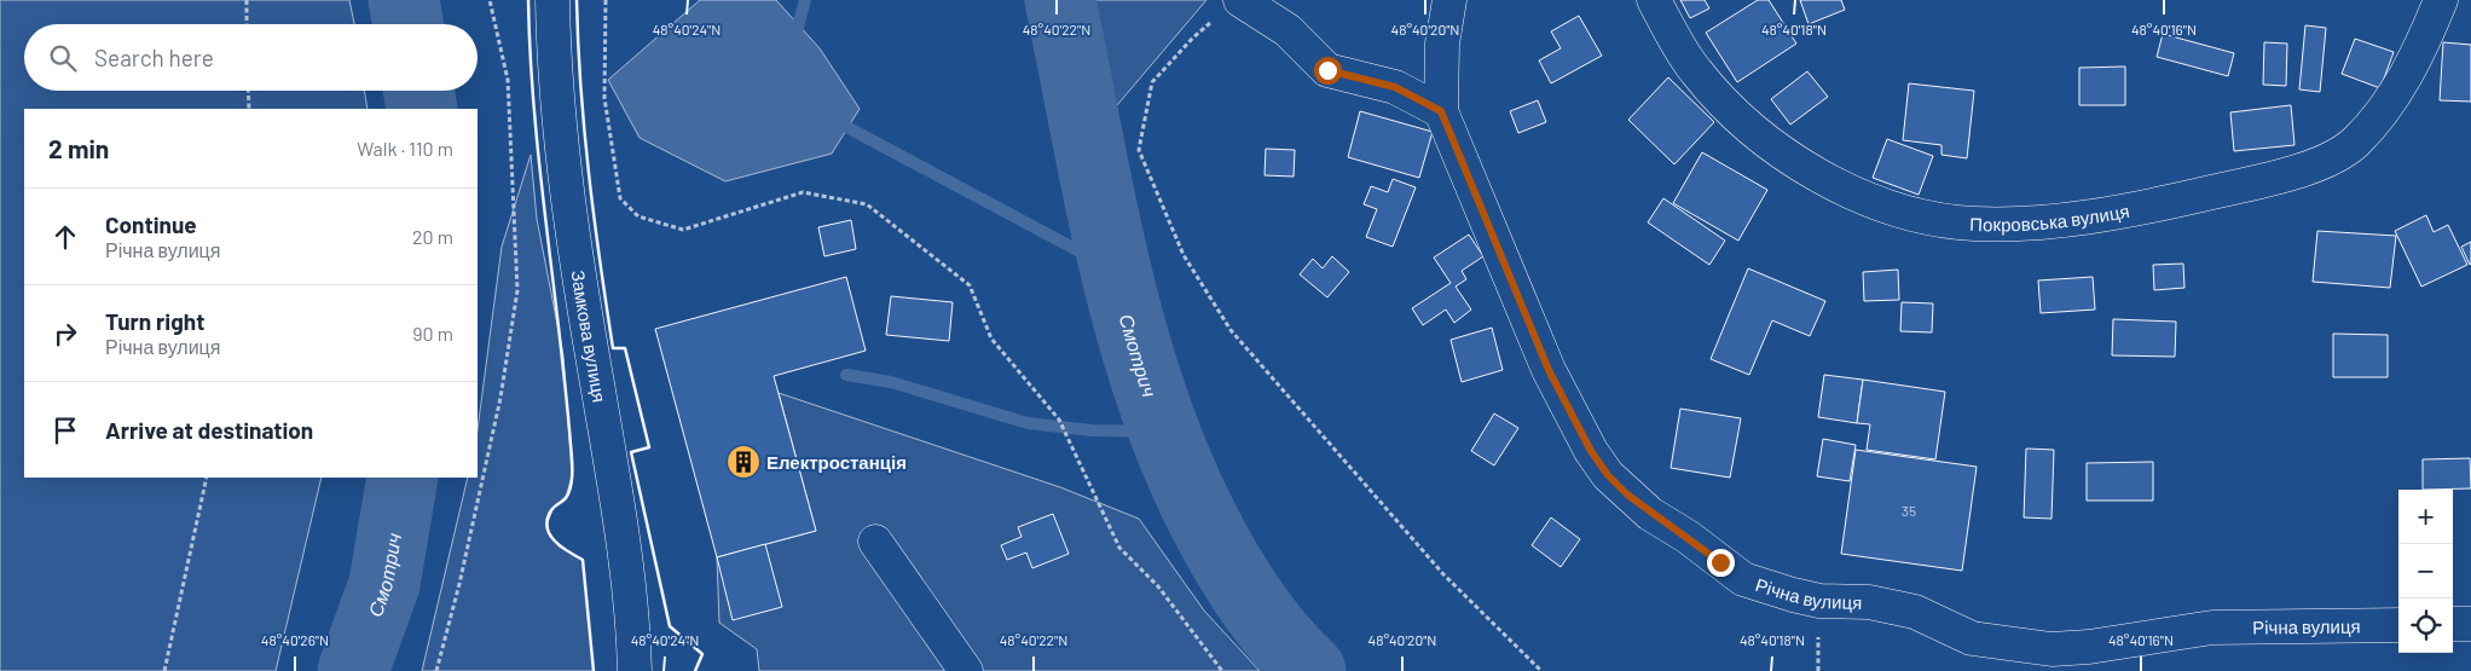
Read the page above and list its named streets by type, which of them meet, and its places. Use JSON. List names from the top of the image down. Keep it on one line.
{"streets":{"street":["Покровська вулиця","Замкова вулиця","Річна вулиця"]},"water":["Смотрич"],"places":{"building":["Електростанція"]},"house_numbers":["35"],"page":{"search":"Search here","heading":["2 min","Walk · 110 m"],"list":[["Continue","Річна вулиця","20 m"],["Turn right","Річна вулиця","90 m"],"Arrive at destination"],"map_buttons":["+","−"]},"coordinates":["48°40'24\"N","48°40'22\"N","48°40'20\"N","48°40'18\"N","48°40'16\"N","48°40'26\"N"]}
